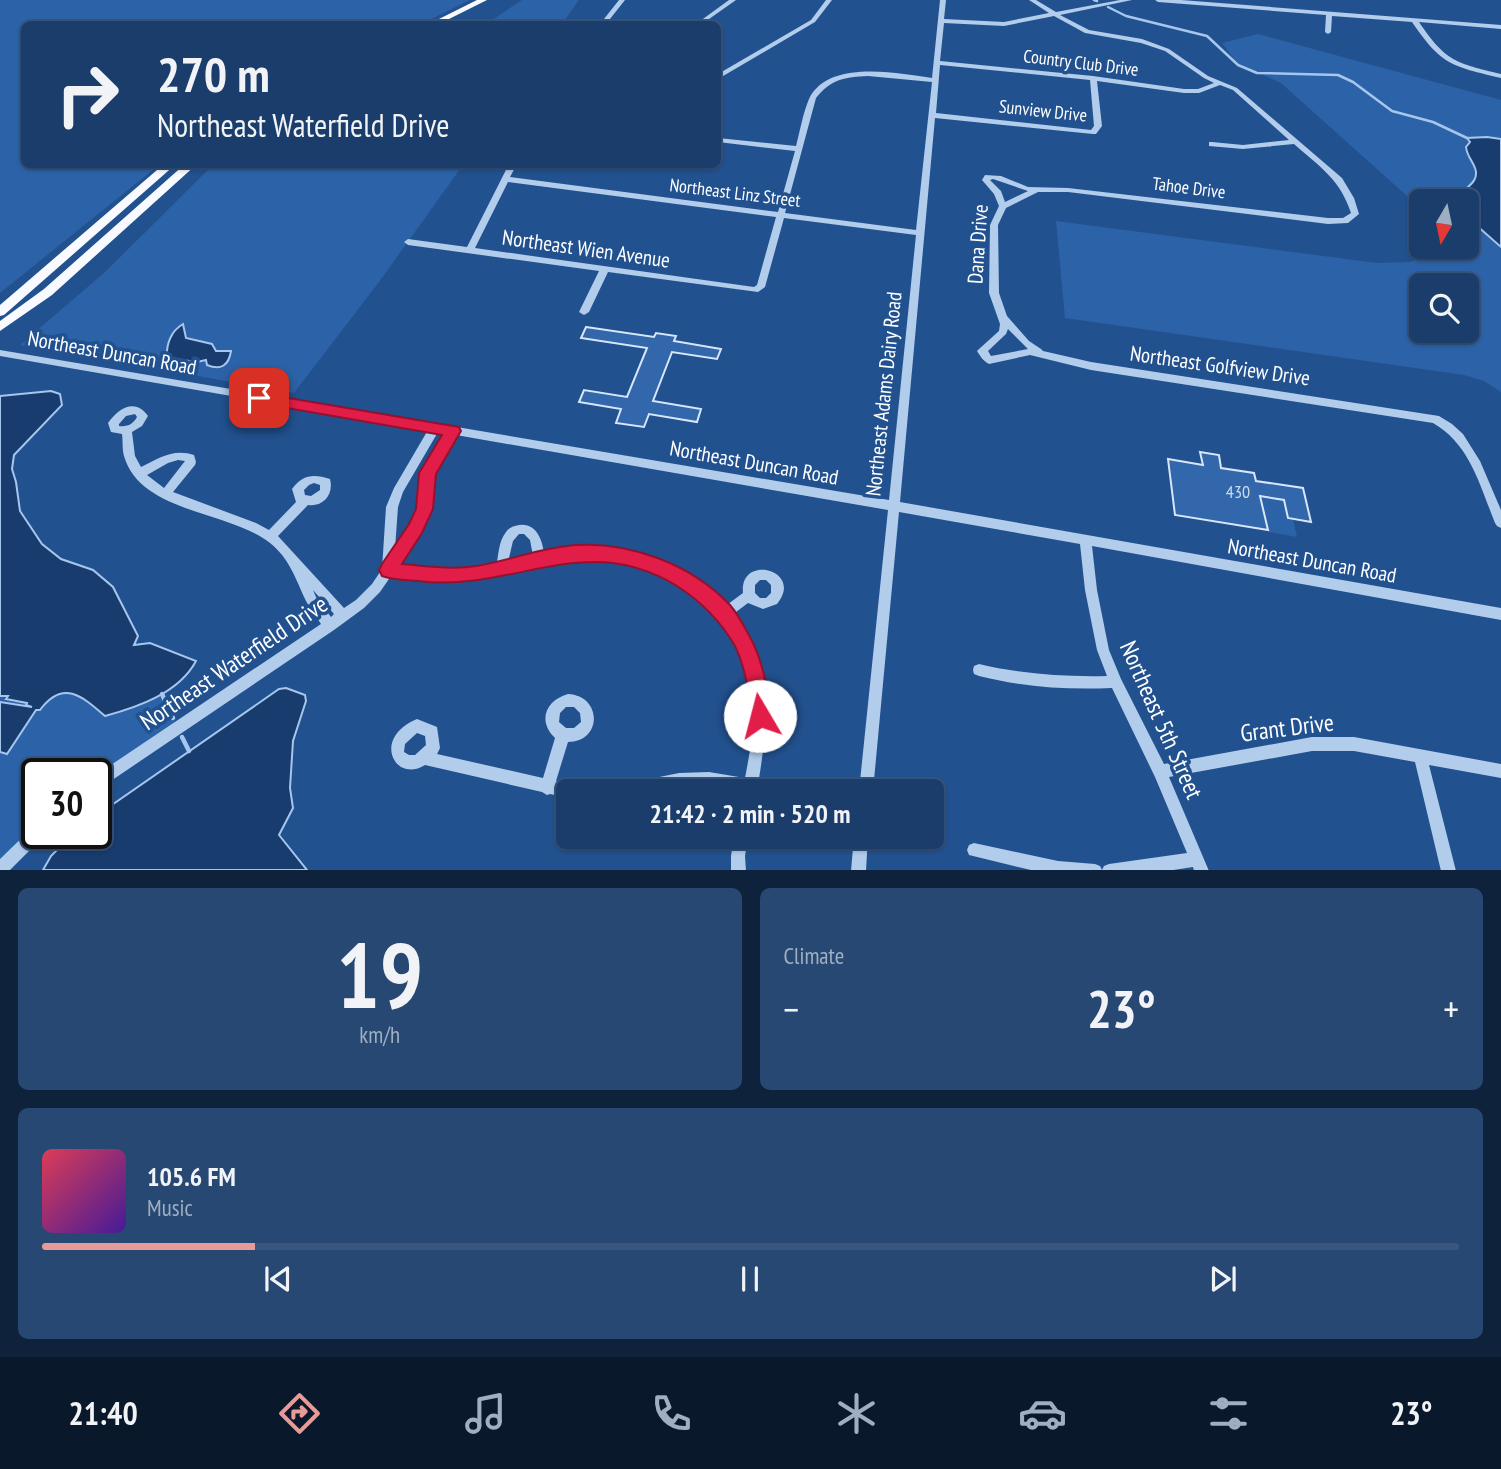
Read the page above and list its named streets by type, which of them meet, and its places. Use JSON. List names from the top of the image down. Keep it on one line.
{"streets":{"street":["Country Club Drive","Sunview Drive","Tahoe Drive","Northeast Linz Street","Dana Drive","Northeast Wien Avenue","Northeast Duncan Road","Northeast Golfview Drive","Northeast Adams Dairy Road","Northeast Waterfield Drive","Northeast 5th Street","Grant Drive"]},"crossings":[["Country Club Drive","Sunview Drive"],["Country Club Drive","Northeast Adams Dairy Road"],["Sunview Drive","Northeast Adams Dairy Road"],["Tahoe Drive","Dana Drive"],["Northeast Linz Street","Northeast Wien Avenue"],["Northeast Linz Street","Northeast Adams Dairy Road"],["Dana Drive","Northeast Golfview Drive"],["Northeast Duncan Road","Northeast Adams Dairy Road"],["Northeast Duncan Road","Northeast Waterfield Drive"],["Northeast Duncan Road","Northeast 5th Street"],["Northeast 5th Street","Grant Drive"]],"house_numbers":["430"],"north":"bottom","page":{"turn":["270 m","Northeast Waterfield Drive"],"limit":"30","trip":"21:42 · 2 min · 520 m","tile":[["19","km/h"],"Climate"],"heat":["−","23°","+"],"song":["105.6 FM","Music"],"tabs":["21:40","23°"]}}
